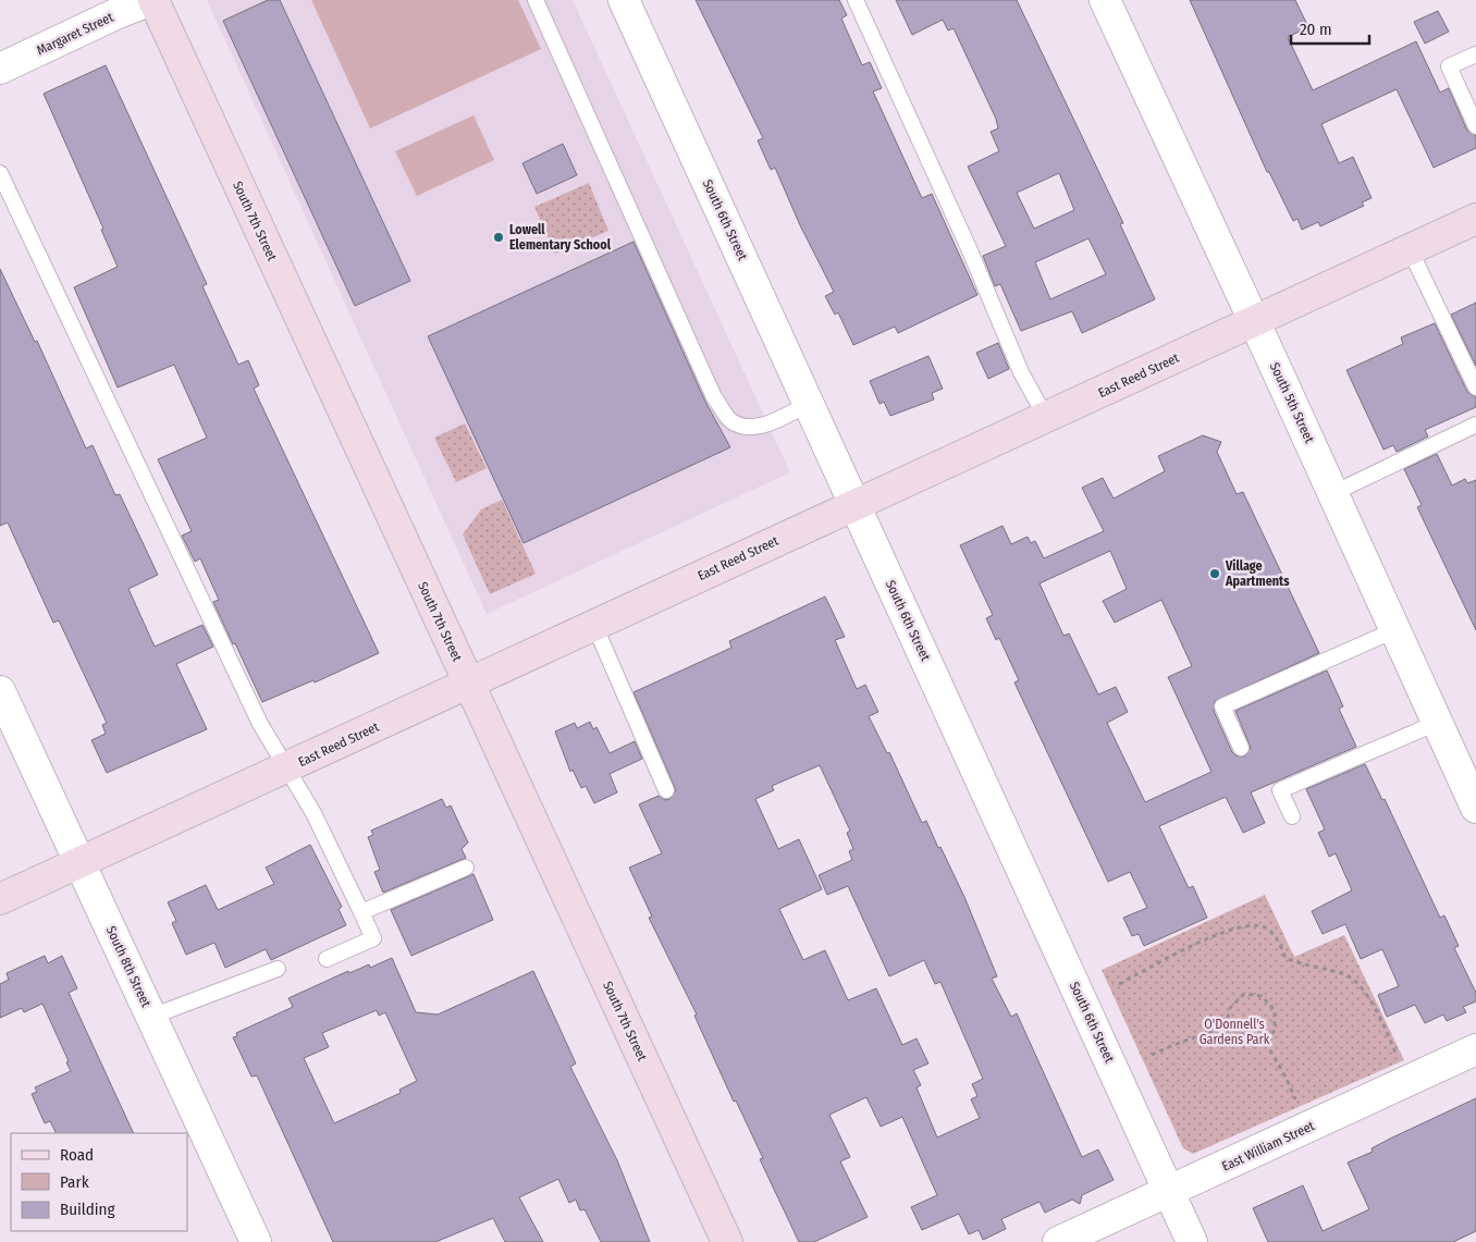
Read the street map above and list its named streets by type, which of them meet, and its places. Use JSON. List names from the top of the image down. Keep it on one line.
{"streets":{"street":["Margaret Street","South 6th Street","South 7th Street","East Reed Street","South 5th Street","South 8th Street","East William Street"]},"crossings":[["Margaret Street","South 7th Street"],["South 6th Street","East Reed Street"],["South 6th Street","East William Street"],["South 7th Street","East Reed Street"],["East Reed Street","South 5th Street"],["East Reed Street","South 8th Street"]],"parks":["O'Donnell's Gardens Park"],"places":["Lowell Elementary School","Village Apartments"],"legend":["Road","Park","Building"],"scale_bar":"20 m"}
